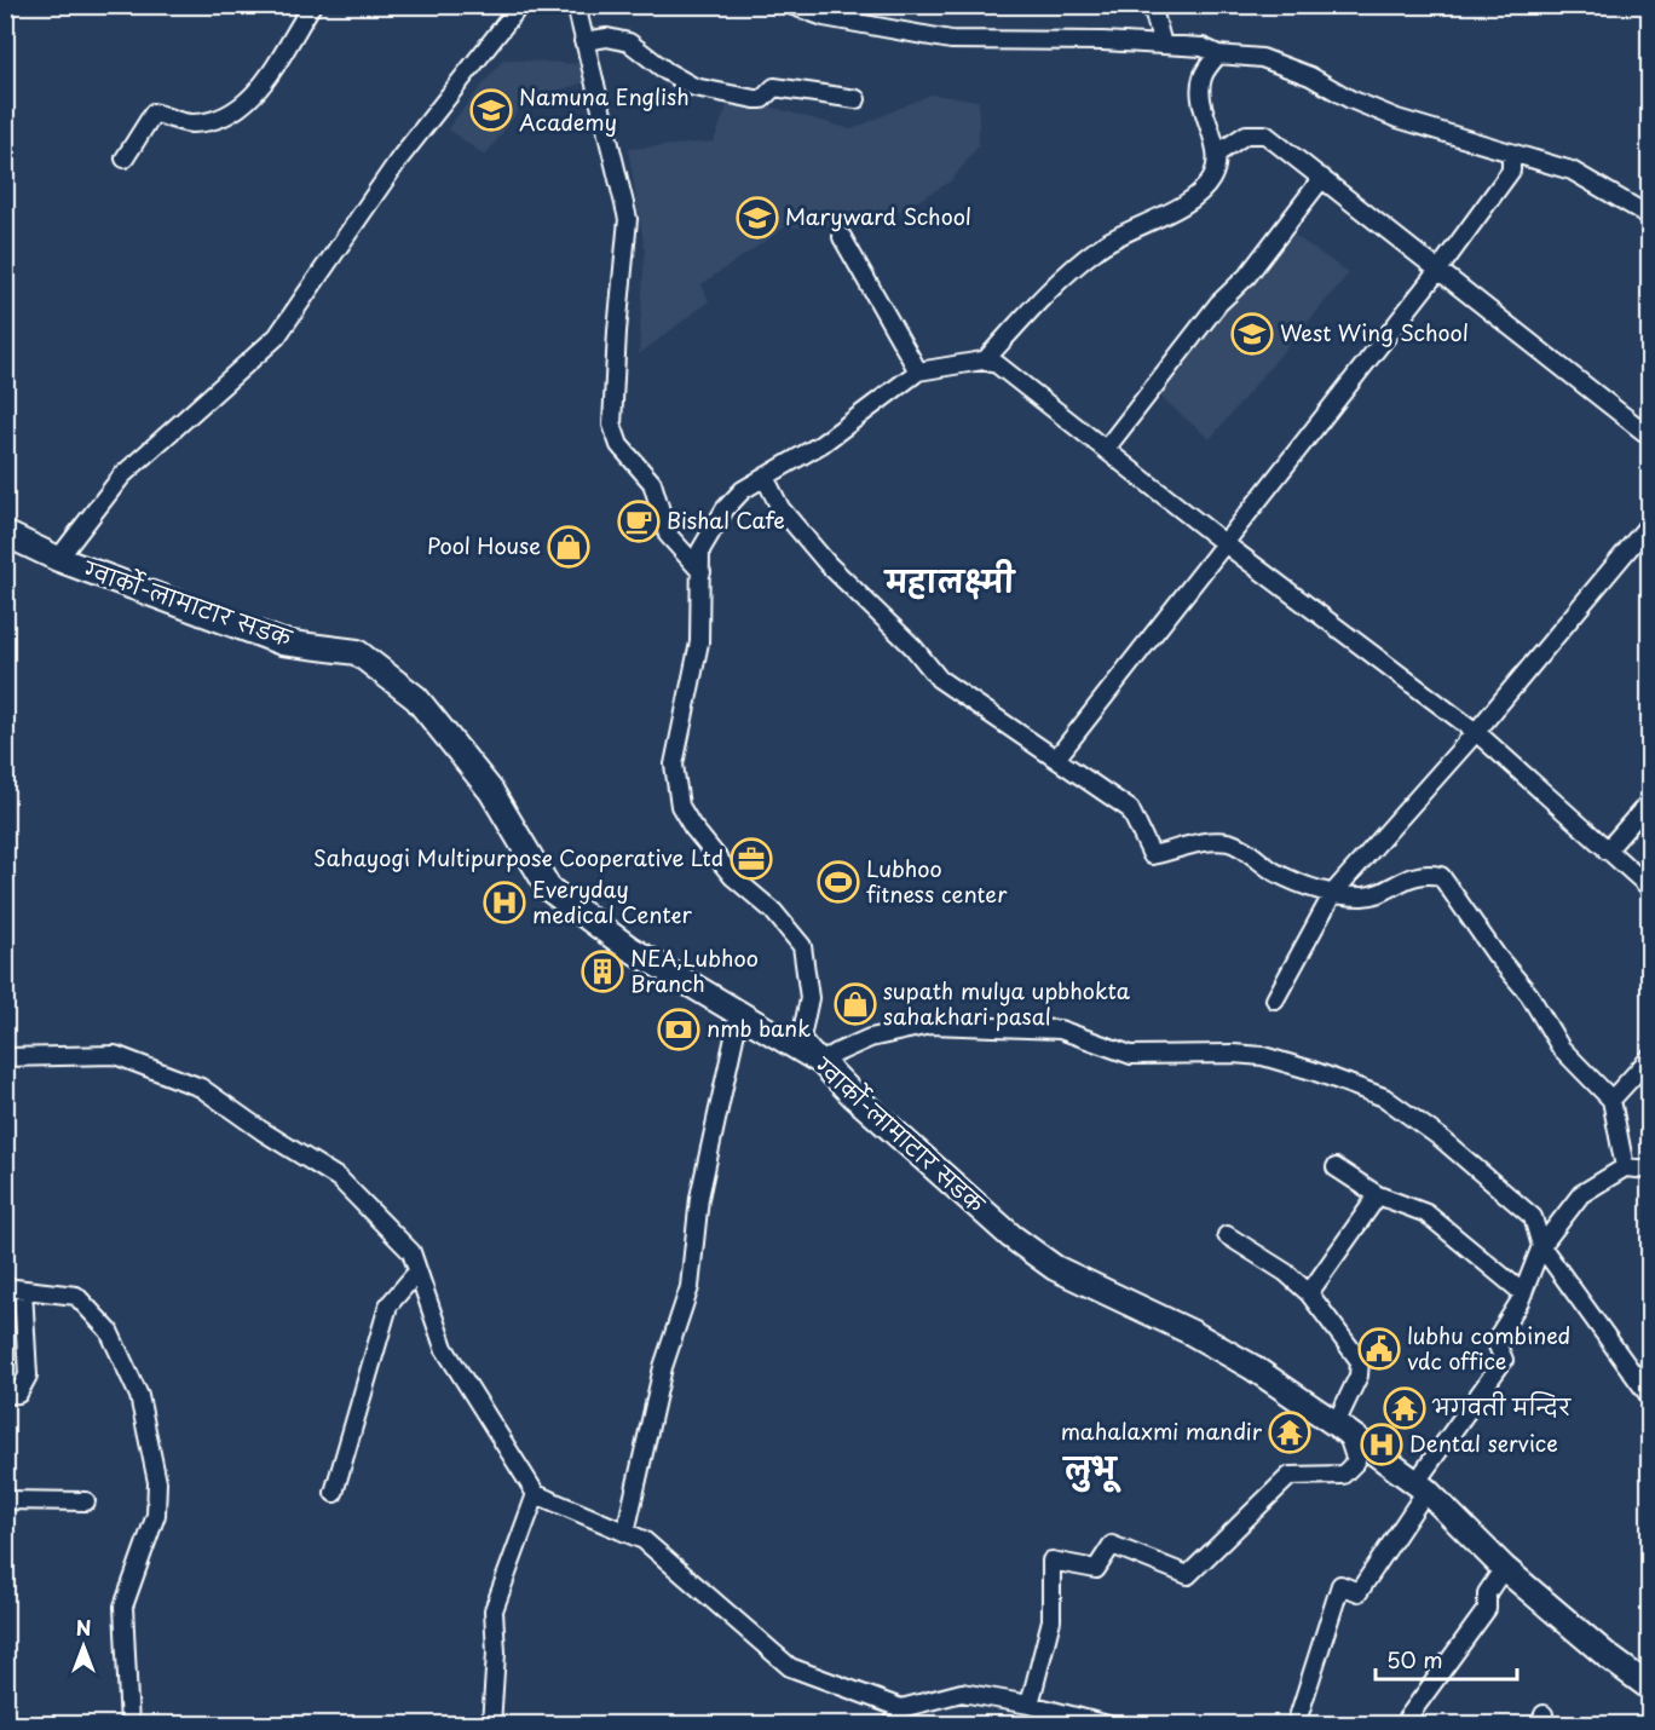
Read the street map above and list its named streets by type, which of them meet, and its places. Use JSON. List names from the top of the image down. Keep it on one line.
{"streets":{"main road":["ग्वार्को-लामाटार सडक"]},"districts":["महालक्ष्मी","लुभू"],"places":{"school or university":["Namuna English Academy","Maryward School","West Wing School"],"cafe":["Bishal Cafe"],"shop":["Pool House","supath mulya upbhokta sahakhari pasal"],"office":["Sahayogi Multipurpose Cooperative Ltd"],"sports":["Lubhoo fitness center"],"hospital":["Everyday medical Center","Dental service"],"building":["NEA,Lubhoo Branch"],"bank":["nmb bank"],"public building":["lubhu combined vdc office"],"temple":["भगवती मन्दिर","mahalaxmi mandir"]},"scale_bar":"50 m","north":"top"}
